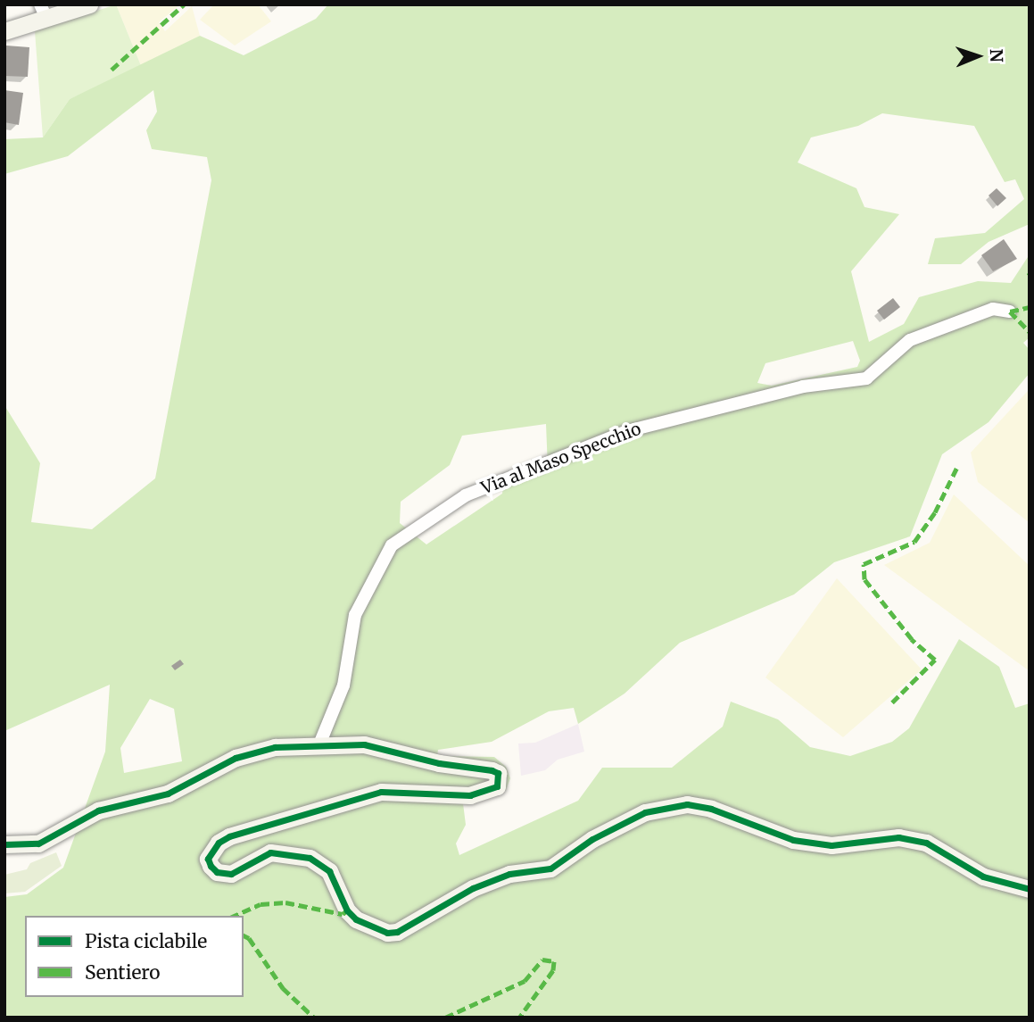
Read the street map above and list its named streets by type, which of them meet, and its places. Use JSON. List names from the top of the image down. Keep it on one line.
{"streets":{"street":["Via al Maso Specchio"]},"legend":["Pista ciclabile","Sentiero"],"north":"right"}
